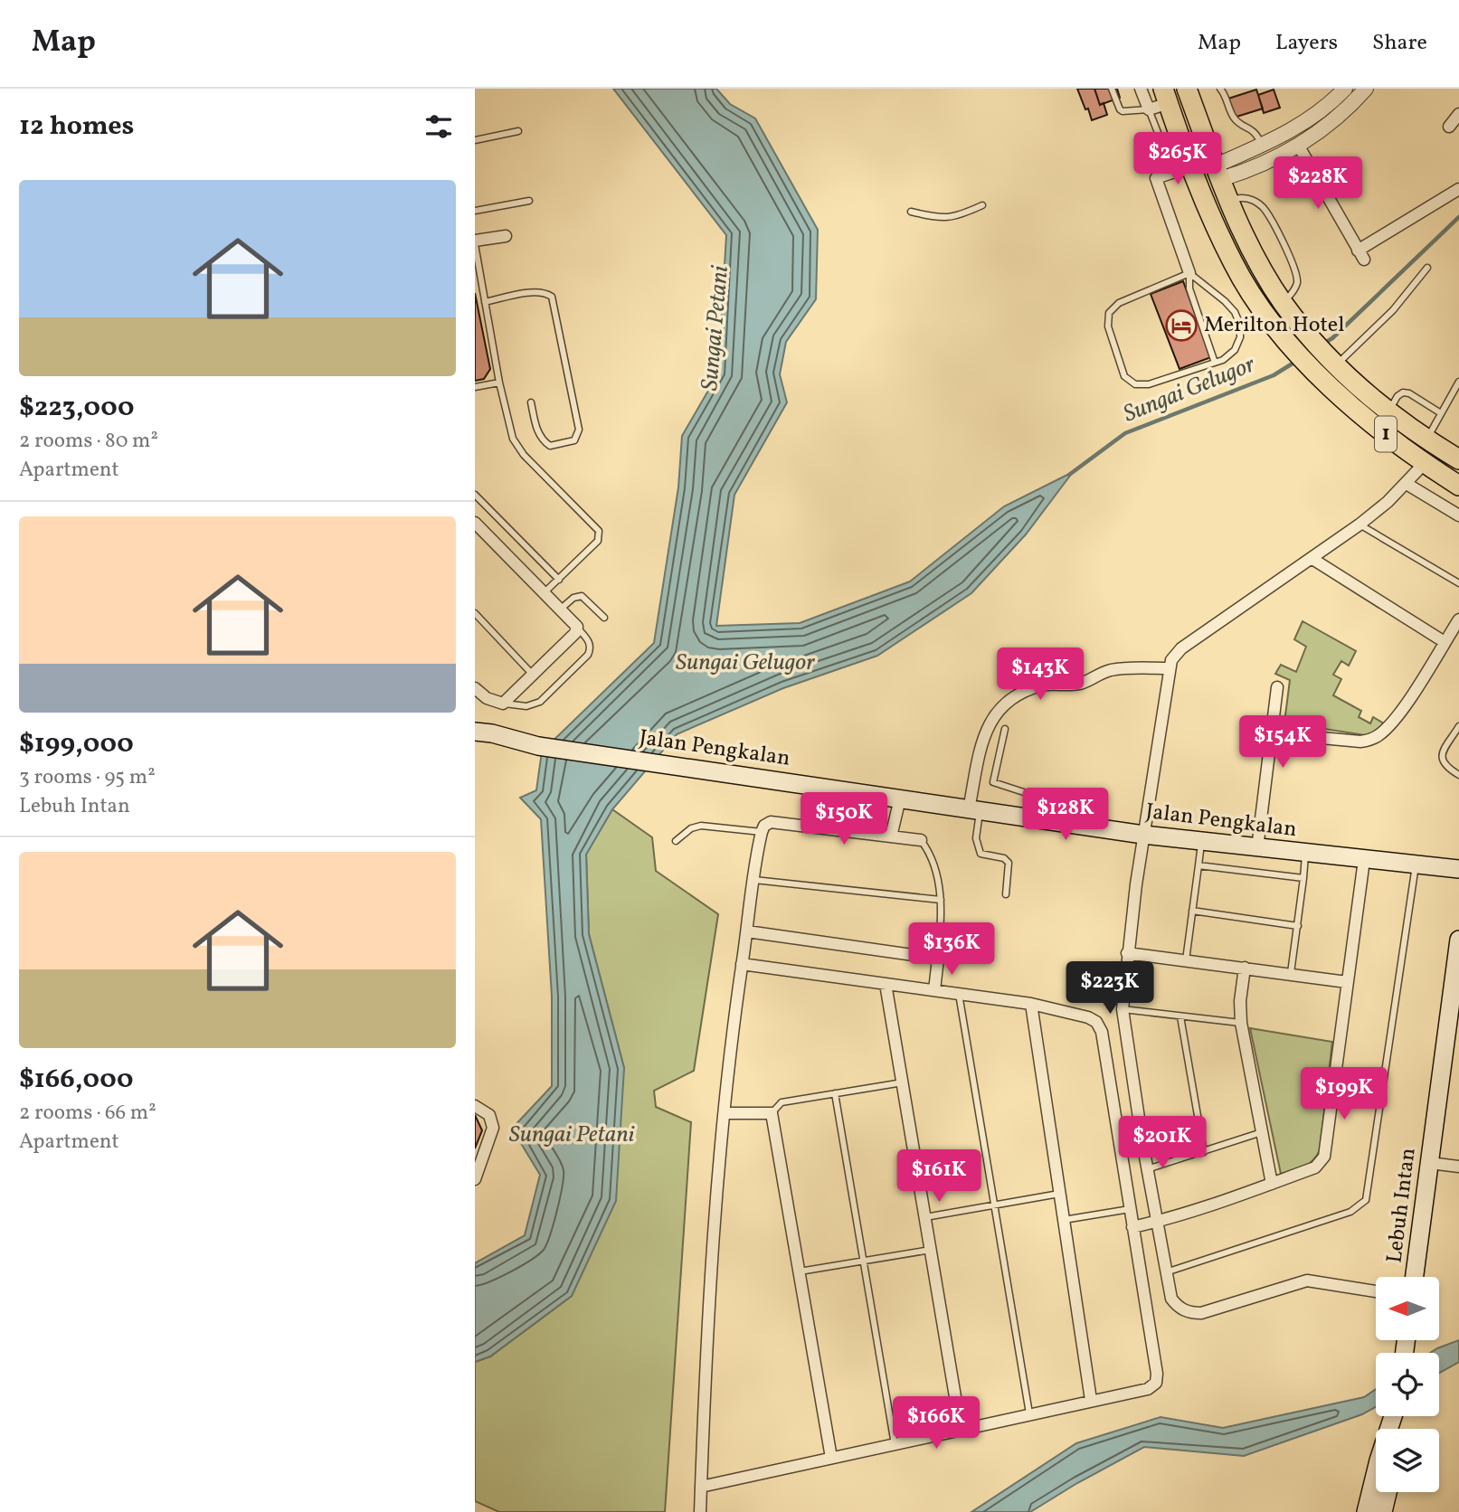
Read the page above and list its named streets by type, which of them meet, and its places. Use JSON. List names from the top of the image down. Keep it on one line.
{"streets":{"main road":["1","Jalan Pengkalan","Lebuh Intan"]},"water":["Sungai Petani","Sungai Gelugor"],"places":{"hotel":["Merilton Hotel"]},"north":"left","page":{"header":"Map","nav":["Map","Layers","Share"],"heading":"12 homes","price":["$265K","$228K","$143K","$154K","$128K","$150K","$136K","$223K","$199K","$201K","$161K","$166K"],"list":[{"name":"$223,000","note":"2 rooms · 80 m² · Apartment"},{"name":"$199,000","note":"3 rooms · 95 m² · Lebuh Intan"},{"name":"$166,000","note":"2 rooms · 66 m² · Apartment"}]}}
